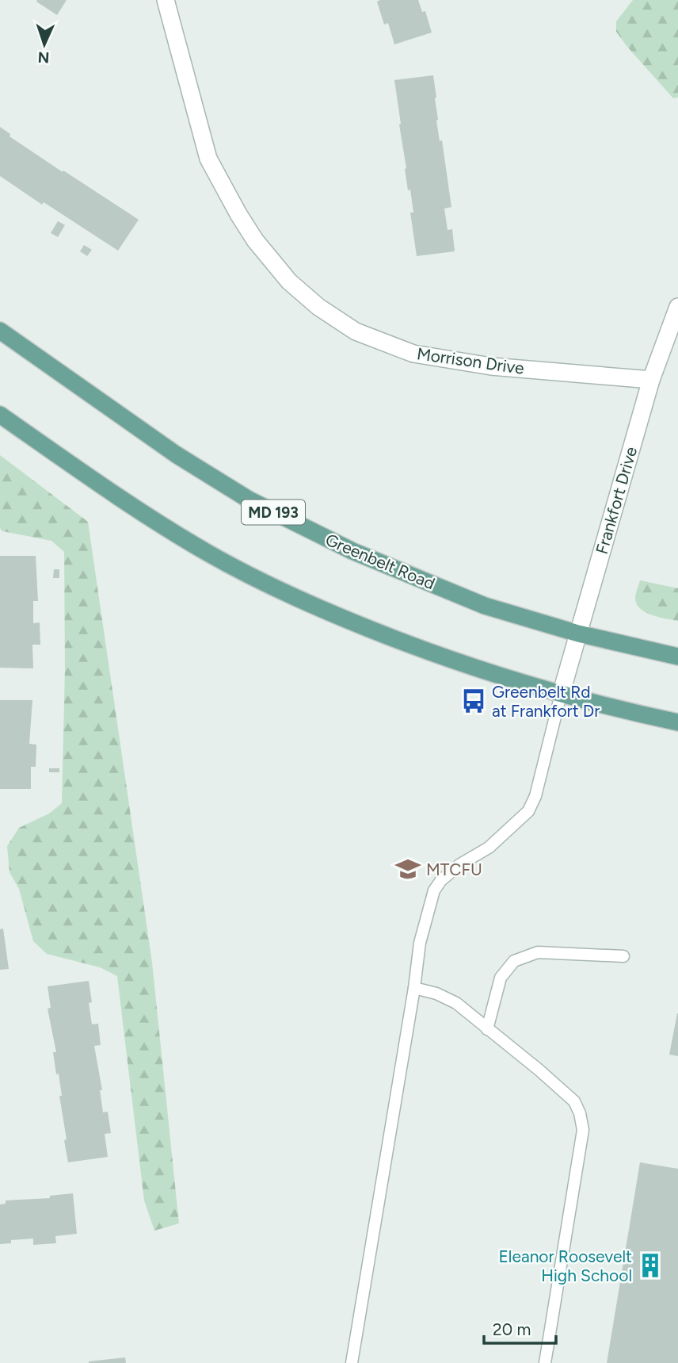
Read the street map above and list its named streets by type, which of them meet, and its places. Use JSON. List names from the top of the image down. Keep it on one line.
{"streets":{"main road":["MD 193","Greenbelt Road"],"street":["Morrison Drive","Frankfort Drive"]},"crossings":[["Morrison Drive","Frankfort Drive"],["Frankfort Drive","Greenbelt Road"]],"places":{"bus stop":["Greenbelt Rd at Frankfort Dr"],"school or university":["MTCFU"],"building":["Eleanor Roosevelt High School"]},"scale_bar":"20 m","north":"bottom"}
